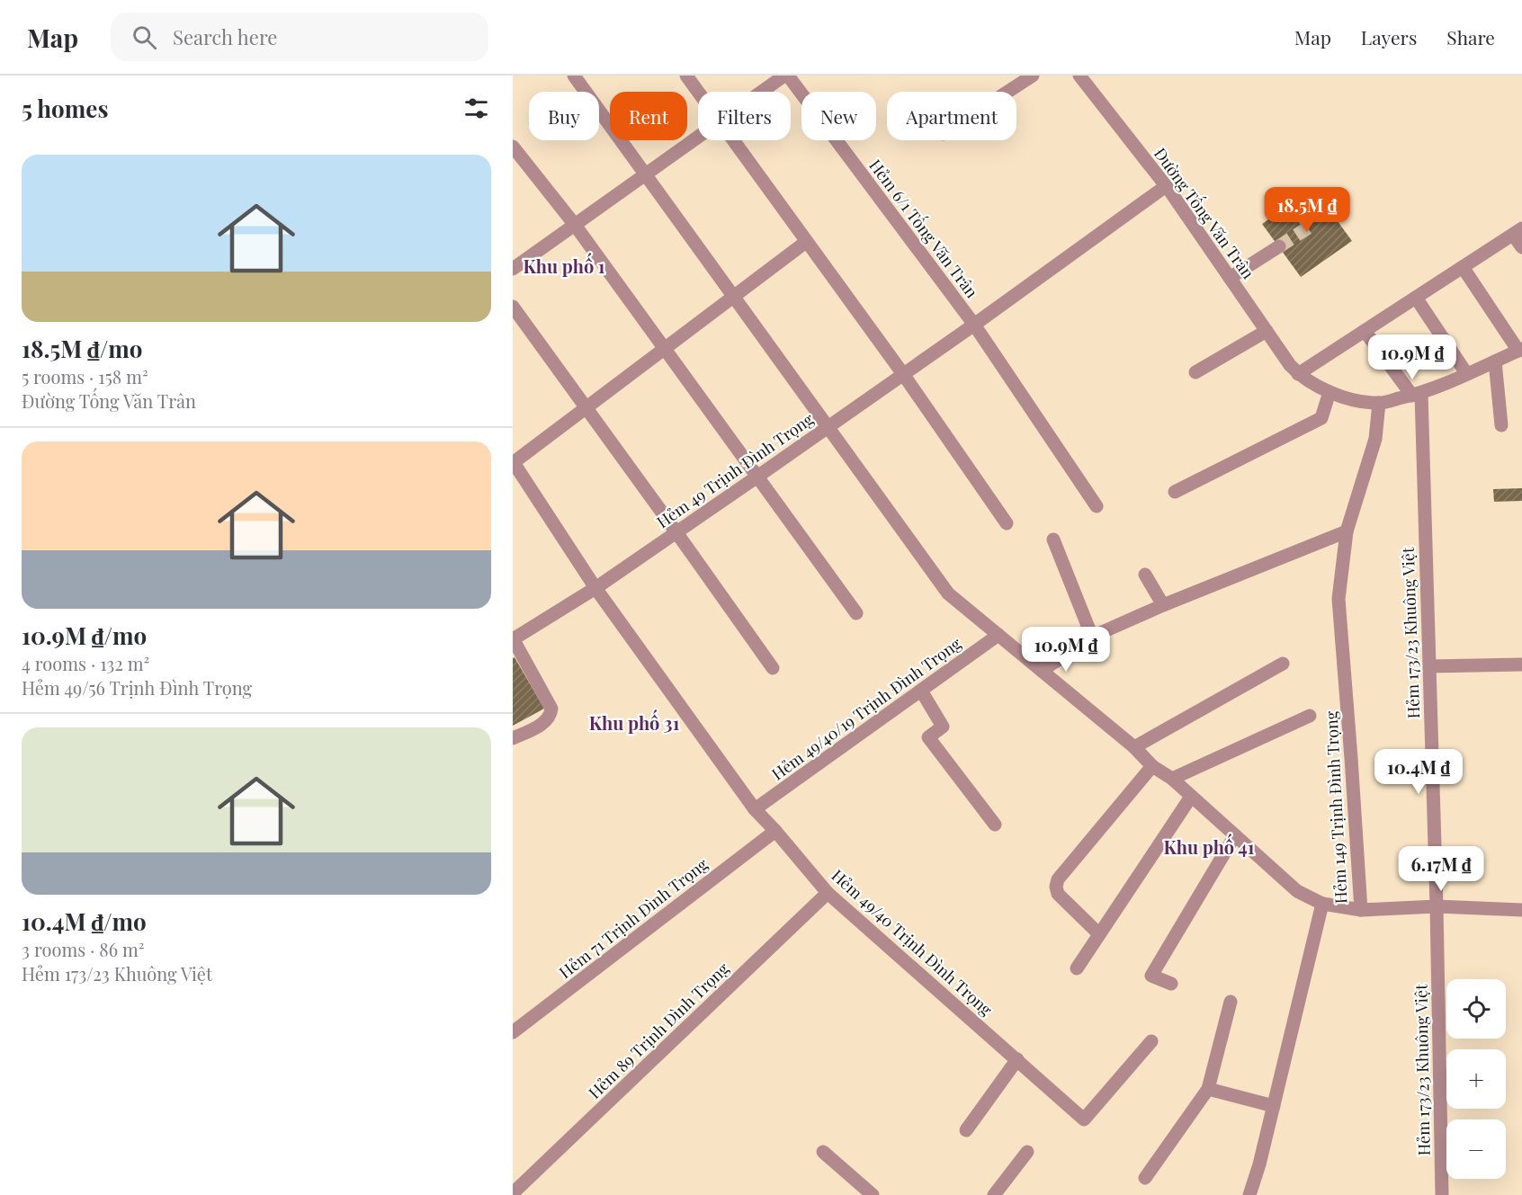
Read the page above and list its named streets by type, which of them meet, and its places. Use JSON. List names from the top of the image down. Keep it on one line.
{"streets":{"street":["Đường Tống Văn Trân","Hẻm 6/1 Tống Văn Trân","Hẻm 49 Trịnh Đình Trọng","Hẻm 173/23 Khuông Việt","Hẻm 49/40/19 Trịnh Đình Trọng","Hẻm 149 Trịnh Đình Trọng","Hẻm 71 Trịnh Đình Trọng","Hẻm 49/40 Trịnh Đình Trọng","Hẻm 89 Trịnh Đình Trọng"]},"crossings":[["Đường Tống Văn Trân","Hẻm 49 Trịnh Đình Trọng"],["Hẻm 6/1 Tống Văn Trân","Hẻm 49 Trịnh Đình Trọng"],["Hẻm 49 Trịnh Đình Trọng","Hẻm 49/40 Trịnh Đình Trọng"],["Hẻm 49/40/19 Trịnh Đình Trọng","Hẻm 49/40 Trịnh Đình Trọng"],["Hẻm 71 Trịnh Đình Trọng","Hẻm 49/40 Trịnh Đình Trọng"],["Hẻm 49/40 Trịnh Đình Trọng","Hẻm 89 Trịnh Đình Trọng"]],"districts":["Khu phố 1","Khu phố 31","Khu phố 41"],"page":{"header":"Map","search":"Search here","nav":["Map","Layers","Share"],"heading":"5 homes","chip":["Buy","Rent","Filters","New","Apartment"],"list":[{"name":"18.5M ₫/mo","note":"5 rooms · 158 m² · Đường Tống Văn Trân"},{"name":"10.9M ₫/mo","note":"4 rooms · 132 m² · Hẻm 49/56 Trịnh Đình Trọng"},{"name":"10.4M ₫/mo","note":"3 rooms · 86 m² · Hẻm 173/23 Khuông Việt"}],"price":["18.5M ₫","10.9M ₫","10.9M ₫","10.4M ₫","6.17M ₫"],"map_buttons":["+","−"]}}
